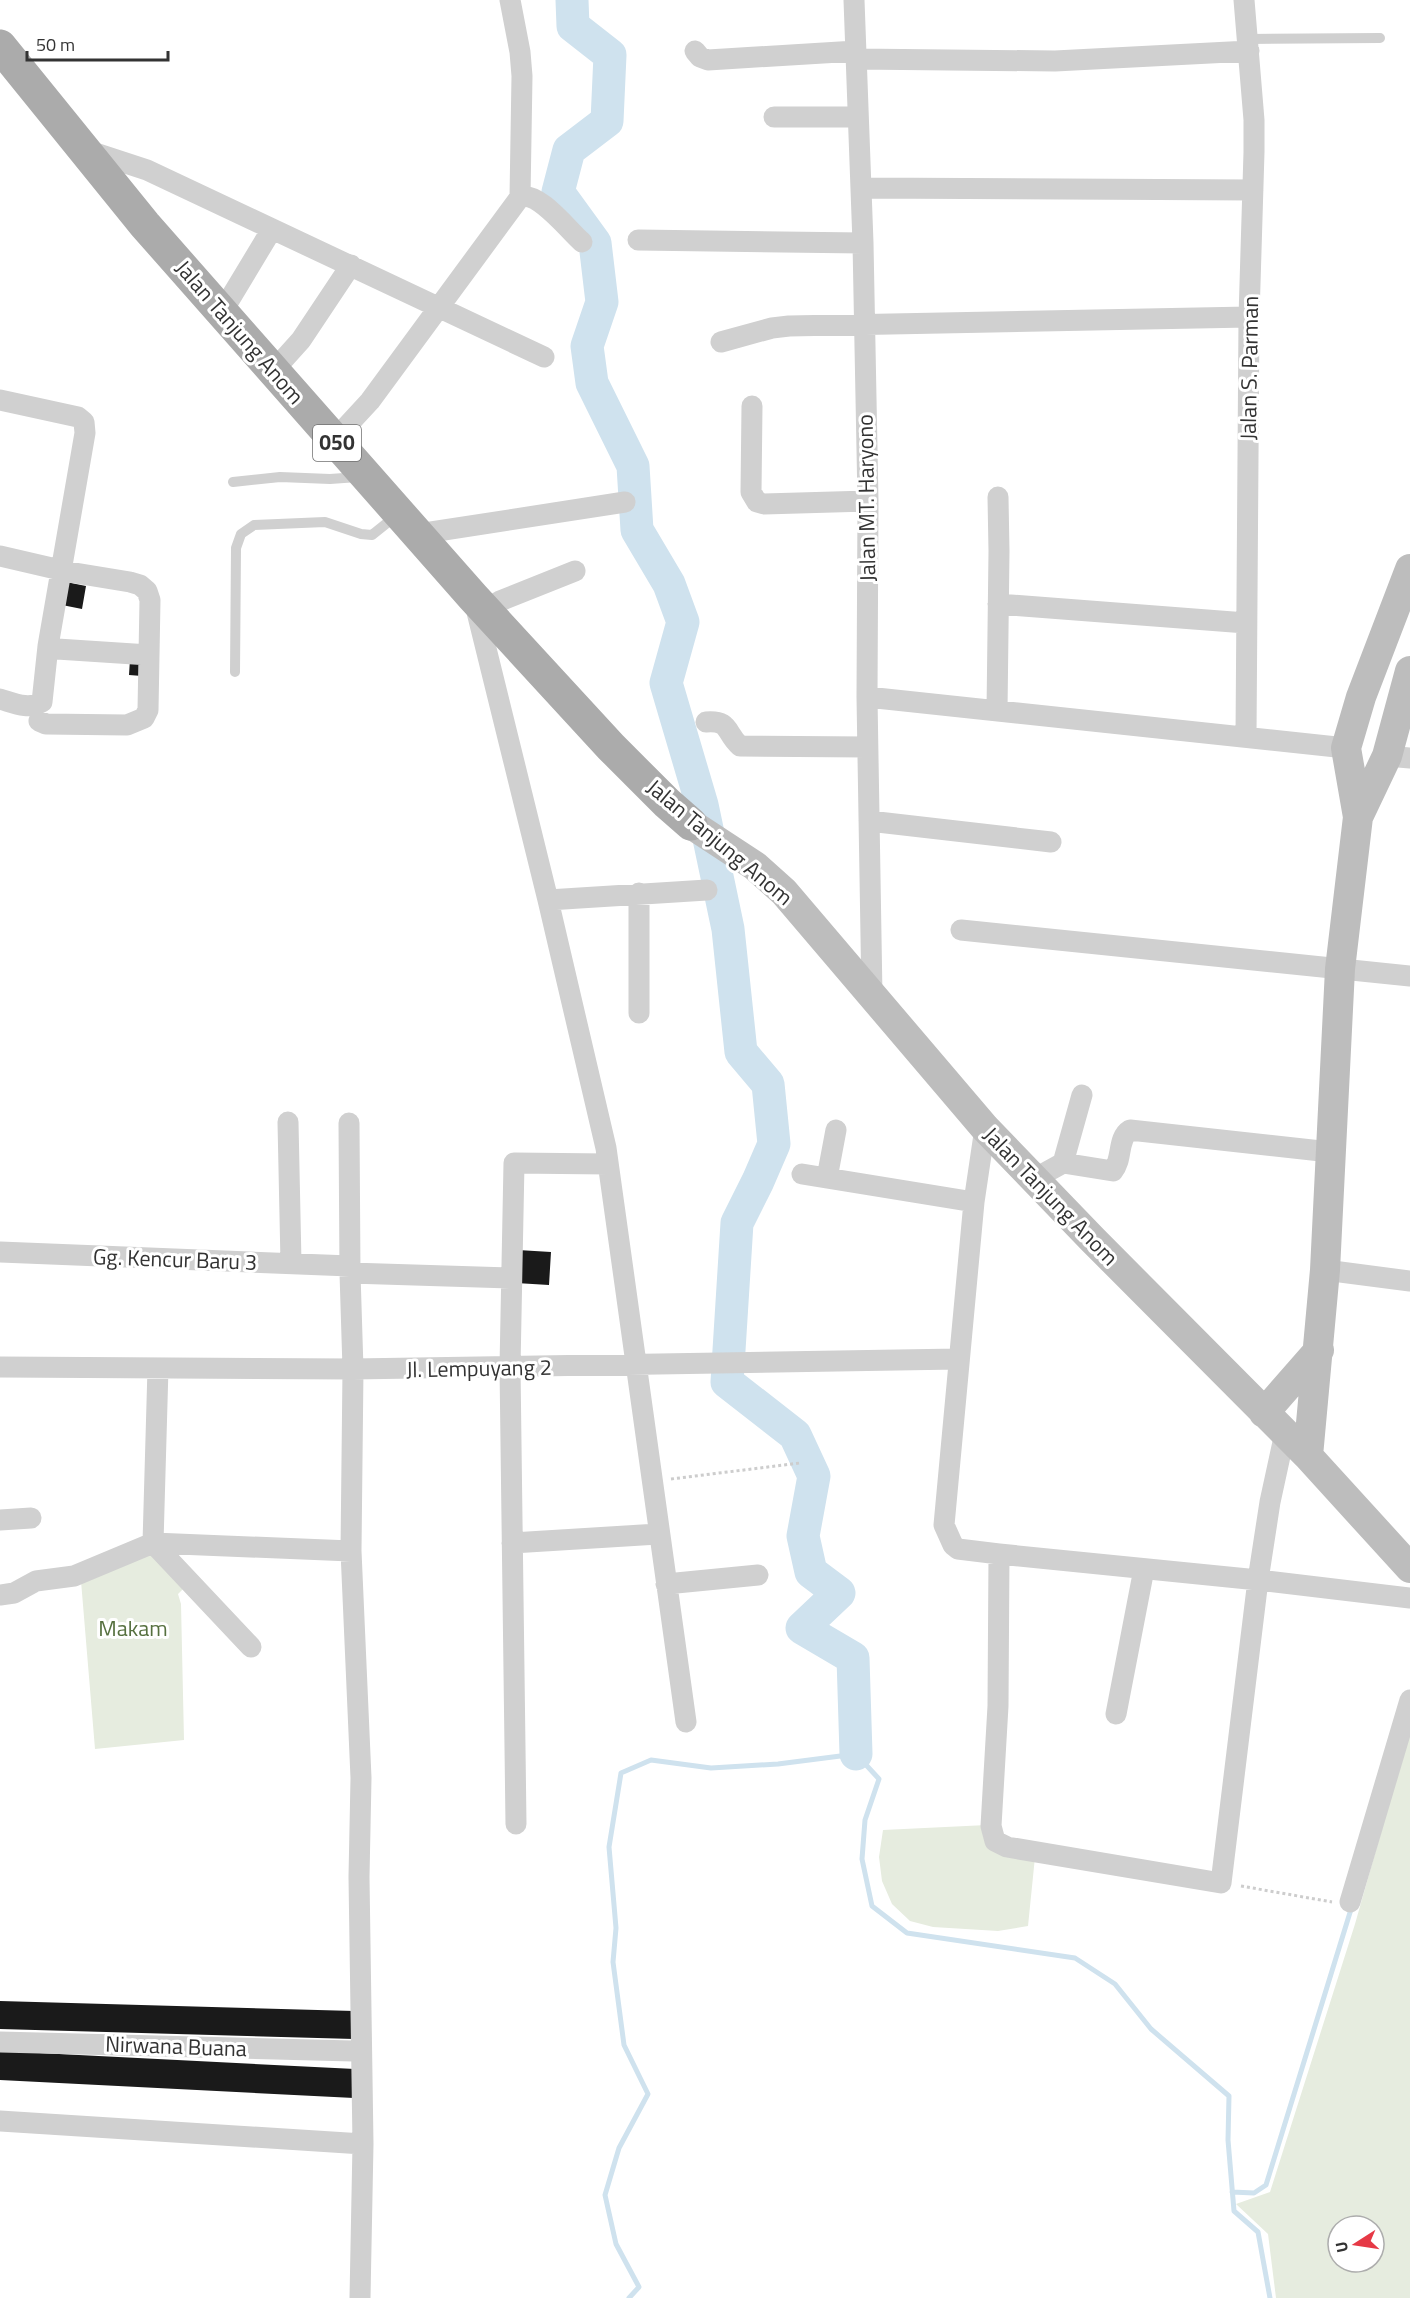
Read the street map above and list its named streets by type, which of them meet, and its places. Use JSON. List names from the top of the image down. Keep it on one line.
{"streets":{"main road":["Jalan Tanjung Anom","050"],"street":["Jalan S. Parman","Jalan MT. Haryono","Gg. Kencur Baru 3","Jl. Lempuyang 2","Nirwana Buana"]},"crossings":[["Jalan Tanjung Anom","Jalan MT. Haryono"]],"parks":["Makam"],"scale_bar":"50 m","north":"left"}
